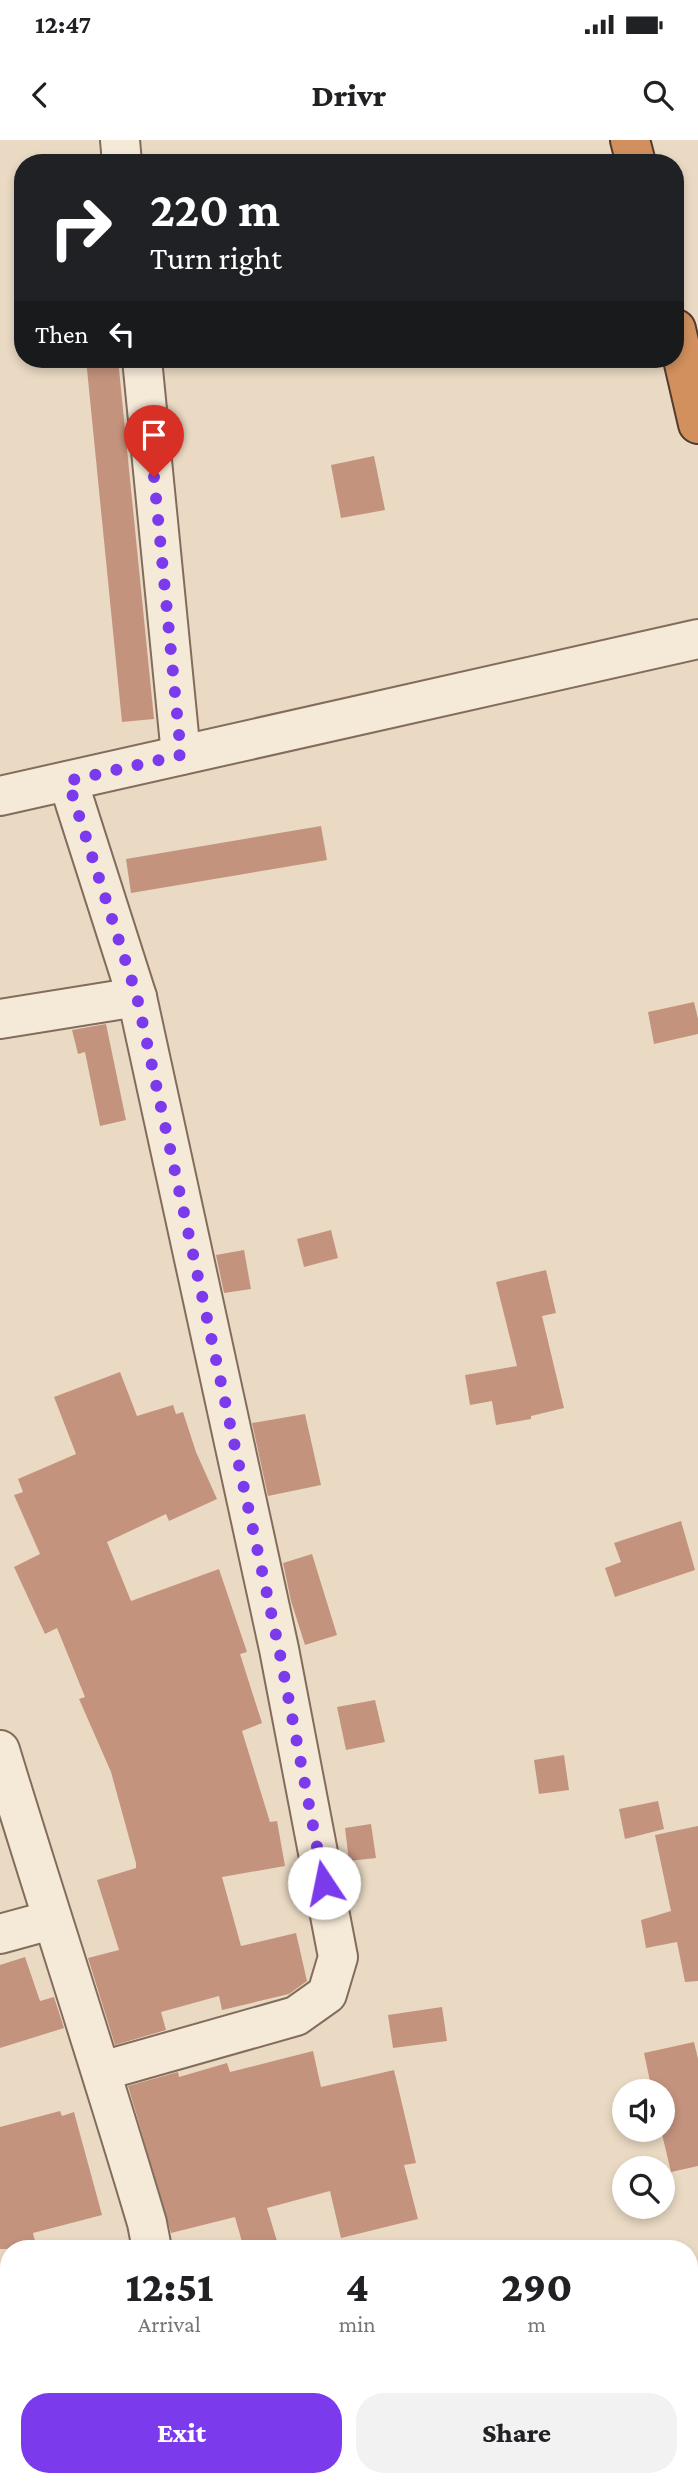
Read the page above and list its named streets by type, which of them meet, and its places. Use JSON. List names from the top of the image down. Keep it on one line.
{"page":{"status":"12:47","header":"Drivr","turn":["220 m","Turn right"],"then":"Then","eta":["12:51","Arrival","4","min","290","m"],"buttons":["Exit","Share"]}}
